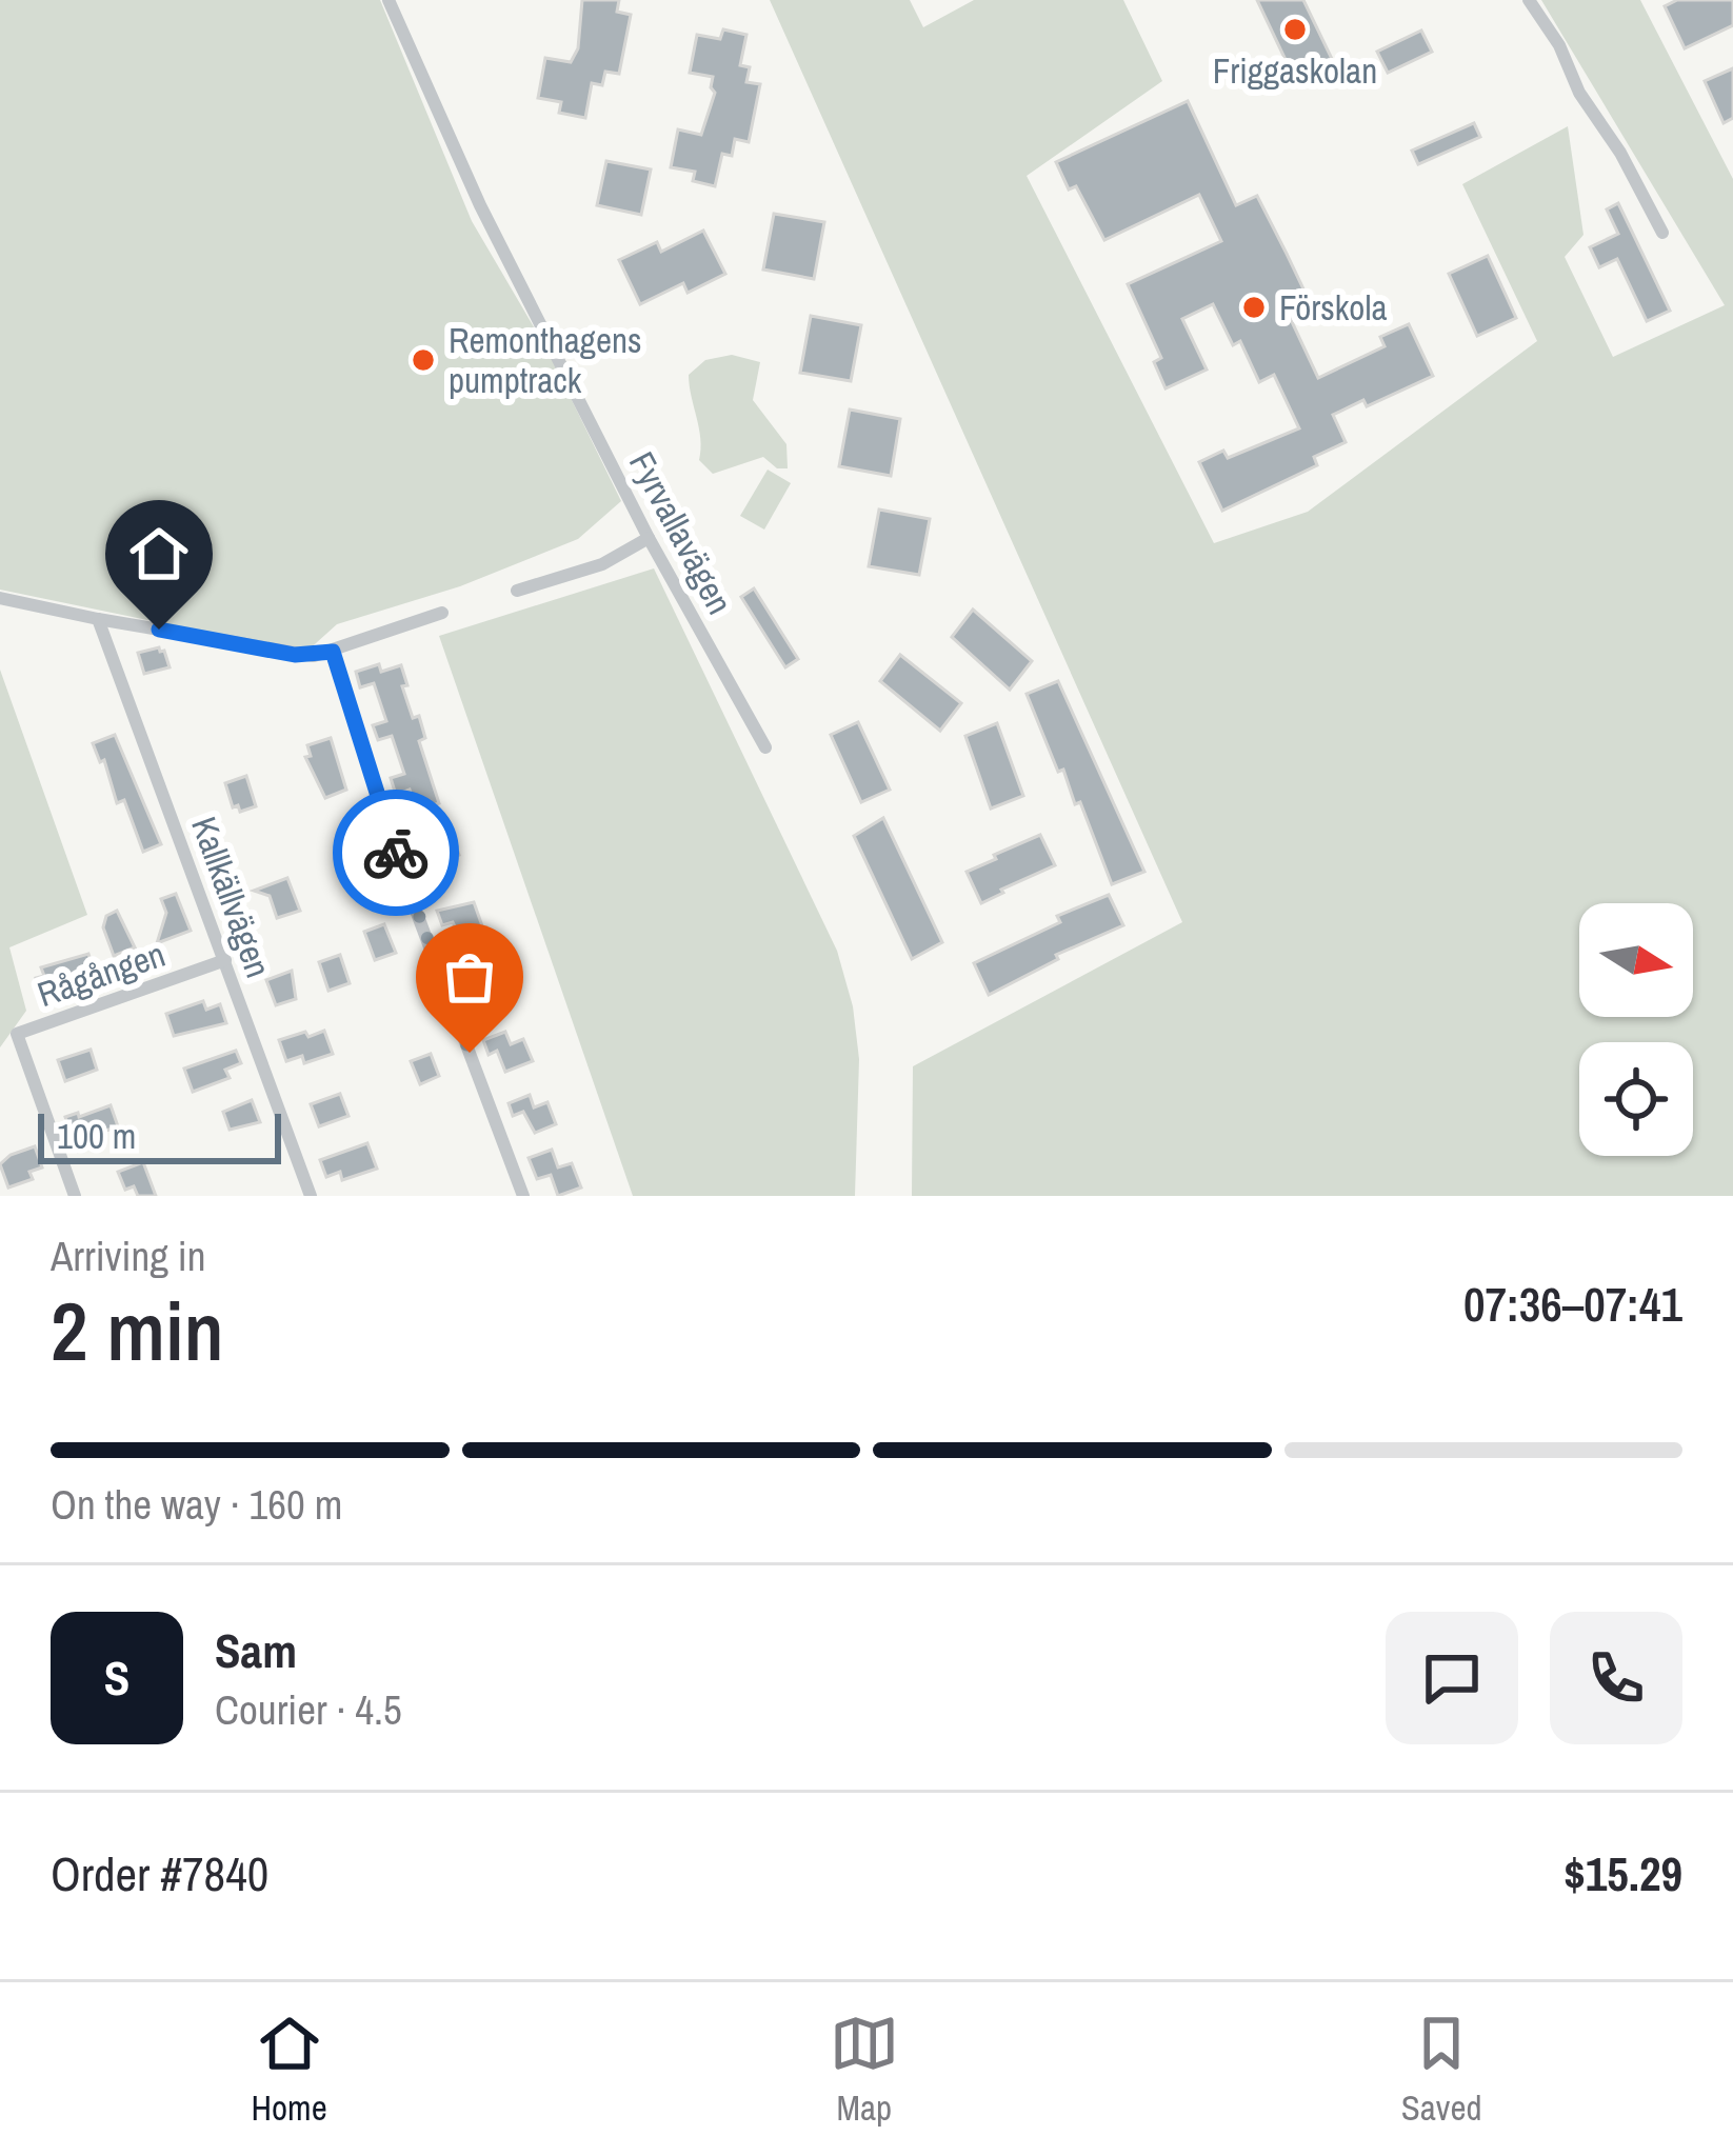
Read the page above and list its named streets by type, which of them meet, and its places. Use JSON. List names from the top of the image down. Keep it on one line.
{"streets":{"street":["Fyrvallavägen","Kallkällvägen","Rågången"]},"crossings":[["Kallkällvägen","Rågången"]],"places":["Friggaskolan","Förskola","Remonthagens pumptrack"],"scale_bar":"100 m","north":"right","page":{"scale":"100 m","heading":["2 min","Arriving in","07:36–07:41"],"panel":["Sam","Courier · 4.5","Order #7840","$15.29"],"bar":"On the way · 160 m","round":"S","tabs":["Home","Map","Saved"]}}
